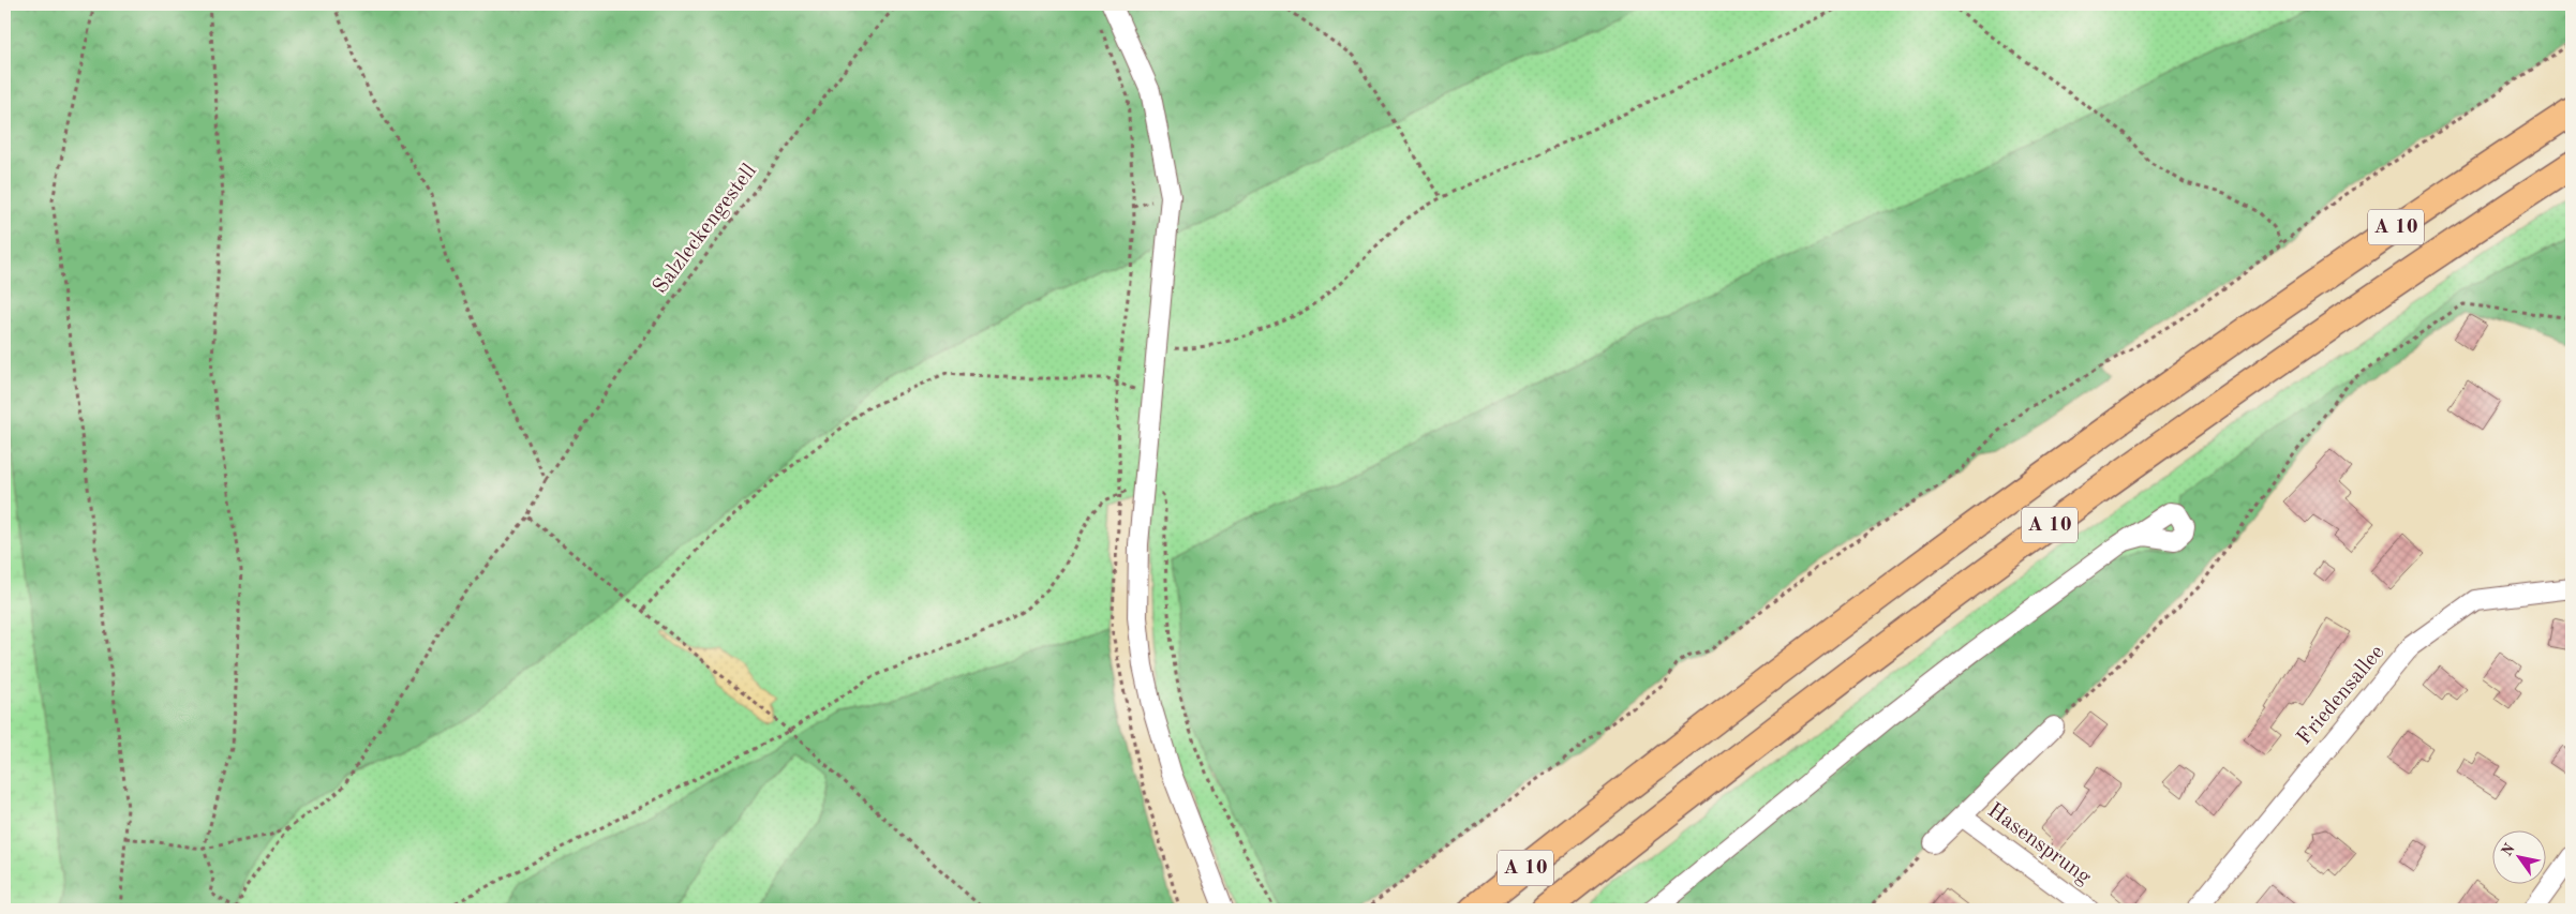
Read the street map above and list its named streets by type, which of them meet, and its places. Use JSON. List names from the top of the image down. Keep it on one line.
{"streets":{"highway":["A 10"],"street":["Friedensallee","Hasensprung"],"path":["Salzleckengestell"]},"north":"top left"}
